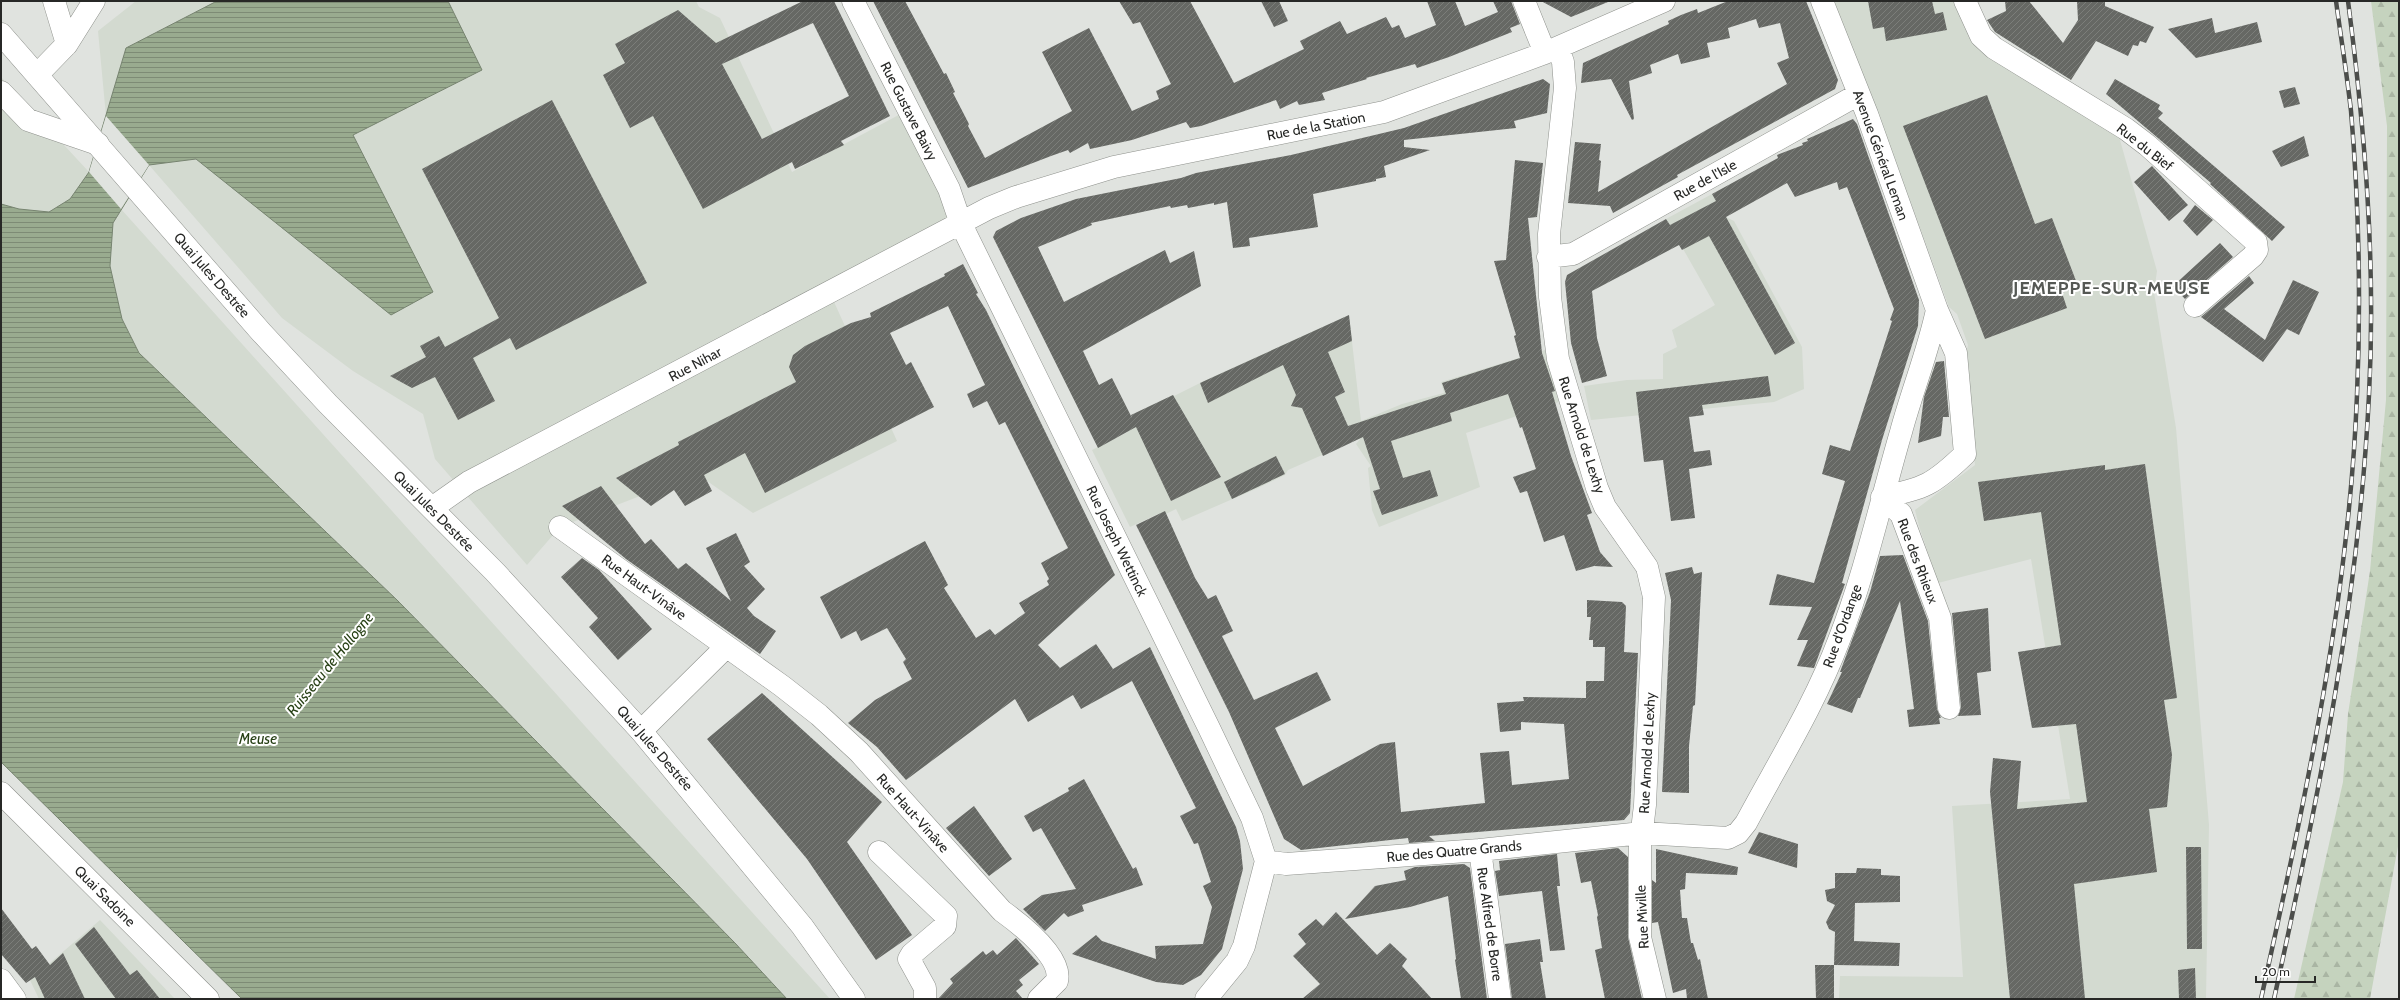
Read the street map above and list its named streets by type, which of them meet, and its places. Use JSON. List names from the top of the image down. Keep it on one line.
{"streets":{"street":["Rue Gustave Baivy","Rue de la Station","Rue du Bief","Avenue Général Leman","Rue de l'Isle","Quai Jules Destrée","Rue Nihar","Rue Arnold de Lexhy","Rue Joseph Wettinck","Rue des Rhieux","Rue Haut-Vinâve","Rue d'Ordange","Rue des Quatre Grands","Quai Sadoine","Rue Miville","Rue Alfred de Borre"]},"crossings":[["Rue Gustave Baivy","Rue de la Station"],["Rue Gustave Baivy","Rue Nihar"],["Rue Gustave Baivy","Rue Joseph Wettinck"],["Rue de la Station","Rue Nihar"],["Rue de la Station","Rue Arnold de Lexhy"],["Rue de la Station","Rue Joseph Wettinck"],["Avenue Général Leman","Rue de l'Isle"],["Avenue Général Leman","Rue d'Ordange"],["Rue de l'Isle","Rue Arnold de Lexhy"],["Quai Jules Destrée","Rue Nihar"],["Rue Nihar","Rue Joseph Wettinck"],["Rue Arnold de Lexhy","Rue d'Ordange"],["Rue Arnold de Lexhy","Rue des Quatre Grands"],["Rue Arnold de Lexhy","Rue Miville"],["Rue Joseph Wettinck","Rue des Quatre Grands"],["Rue des Rhieux","Rue d'Ordange"],["Rue d'Ordange","Rue des Quatre Grands"],["Rue d'Ordange","Rue Miville"],["Rue des Quatre Grands","Rue Miville"],["Rue des Quatre Grands","Rue Alfred de Borre"]],"districts":["JEMEPPE-SUR-MEUSE"],"water":["Ruisseau de Hollogne","Meuse"],"scale_bar":"20 m"}
